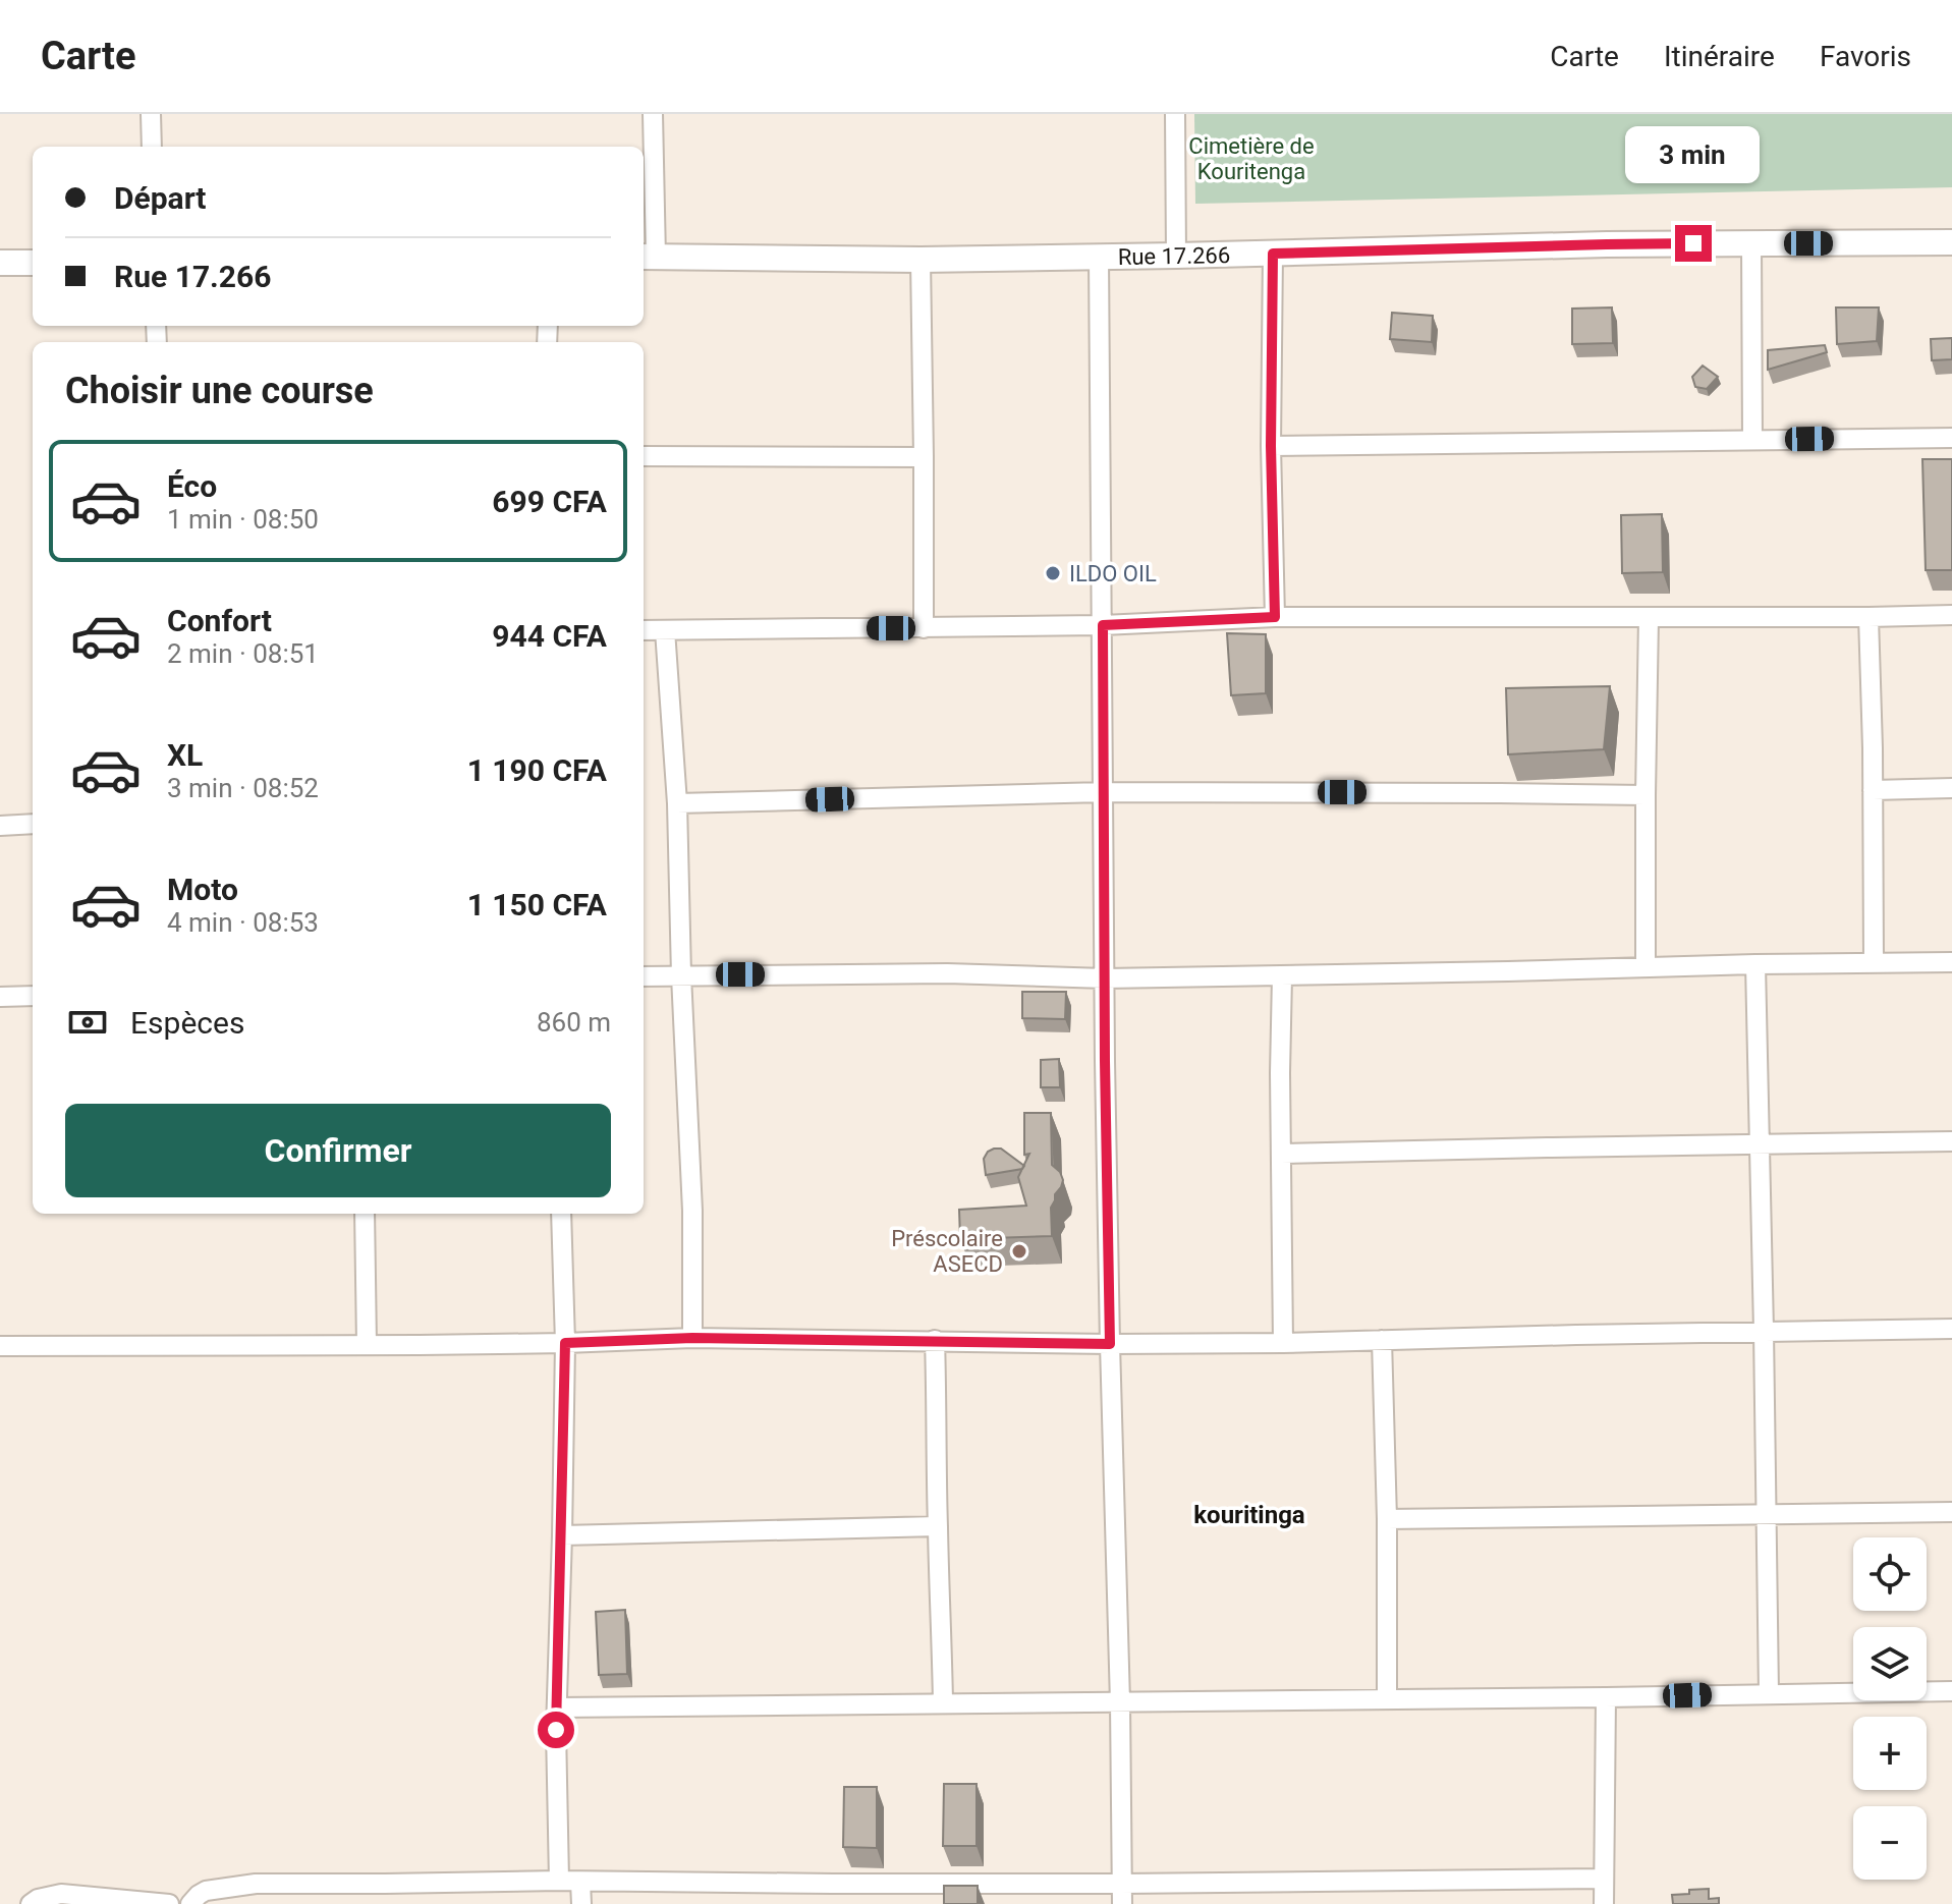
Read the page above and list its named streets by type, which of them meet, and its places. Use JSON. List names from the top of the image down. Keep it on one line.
{"streets":{"main road":["Rue 17.266"]},"districts":["kouritinga"],"parks":["Cimetière de Kouritenga"],"places":["ILDO OIL","Préscolaire ASECD"],"page":{"header":"Carte","nav":["Carte","Itinéraire","Favoris"],"bubble":"3 min","banner":["Départ","Rue 17.266"],"heading":"Choisir une course","list":[{"name":"Éco","note":"1 min · 08:50","value":"699 CFA"},{"name":"Confort","note":"2 min · 08:51","value":"944 CFA"},{"name":"XL","note":"3 min · 08:52","value":"1 190 CFA"},{"name":"Moto","note":"4 min · 08:53","value":"1 150 CFA"}],"pay":["Espèces","860 m"],"buttons":"Confirmer","map_buttons":["+","−"]}}
